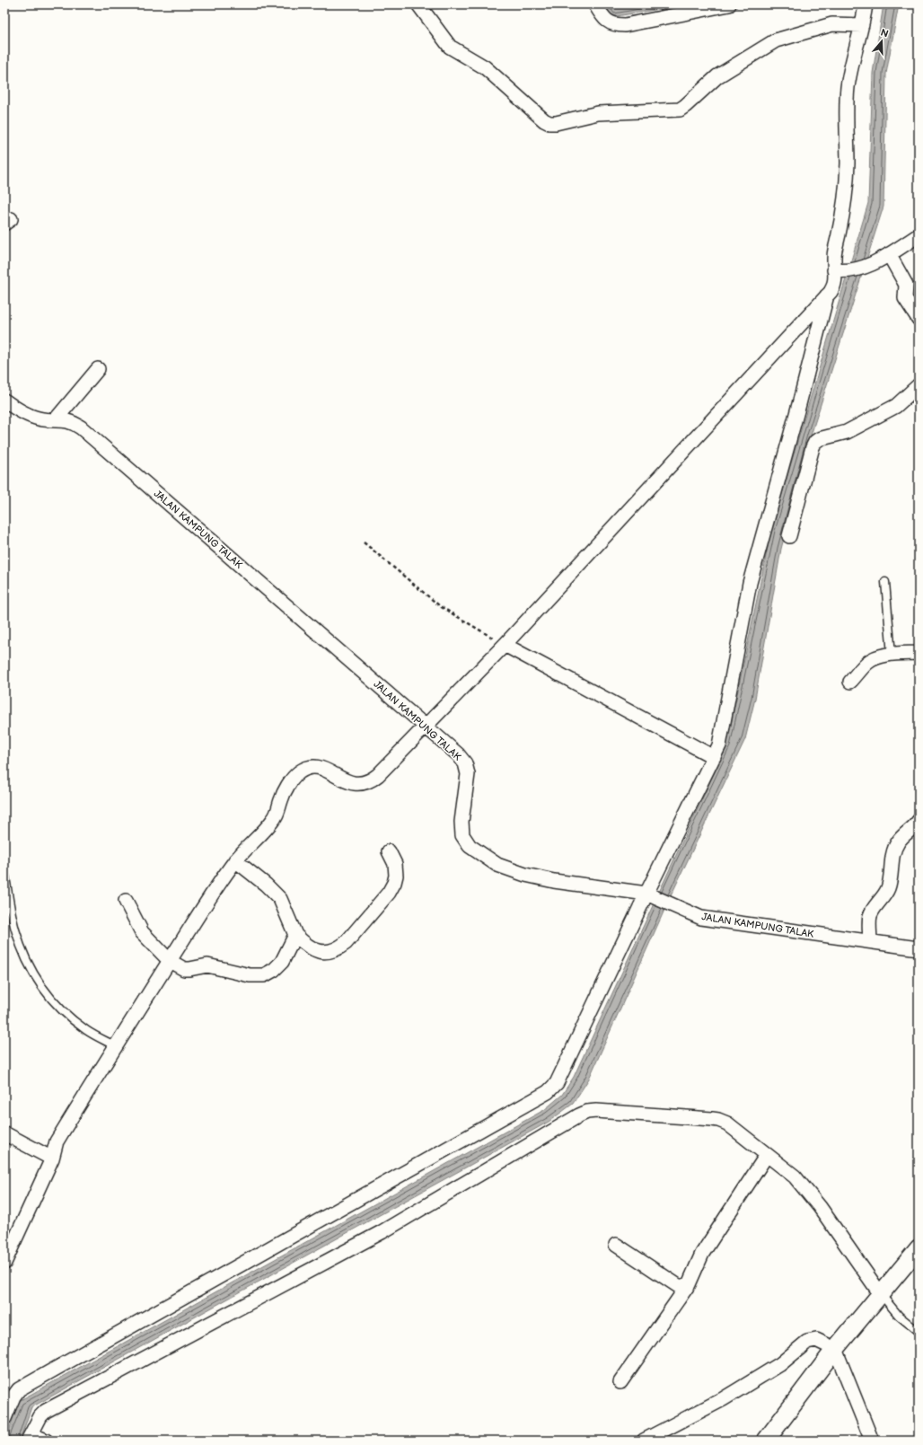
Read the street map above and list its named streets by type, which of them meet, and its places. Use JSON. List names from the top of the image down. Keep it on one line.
{"streets":{"street":["JALAN KAMPUNG TALAK"]},"north":"top"}
